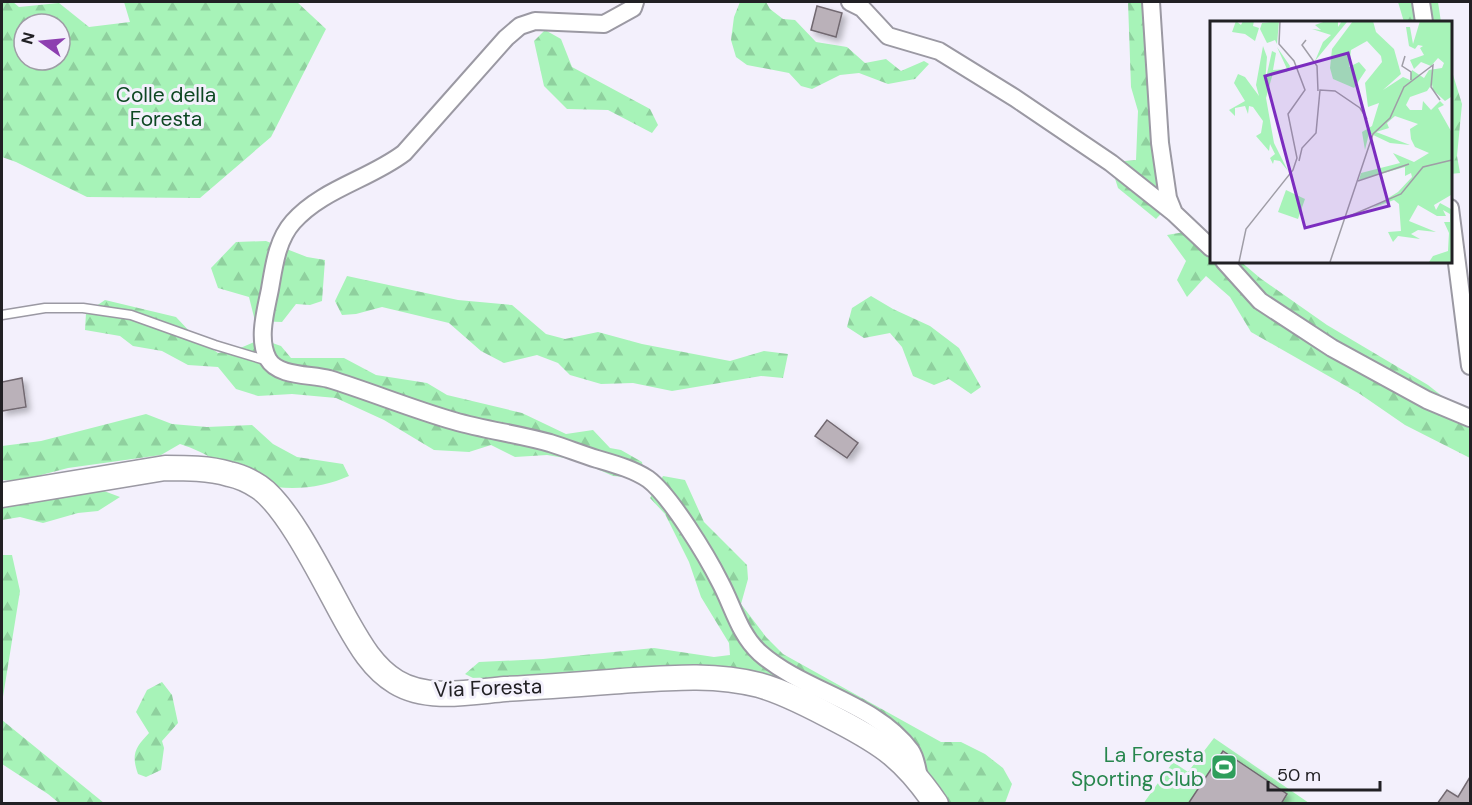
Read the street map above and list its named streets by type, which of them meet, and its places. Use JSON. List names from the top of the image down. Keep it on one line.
{"streets":{"main road":["Via Foresta"]},"parks":["Colle della Foresta"],"places":{"sports":["La Foresta Sporting Club"]},"scale_bar":"50 m","north":"left"}
